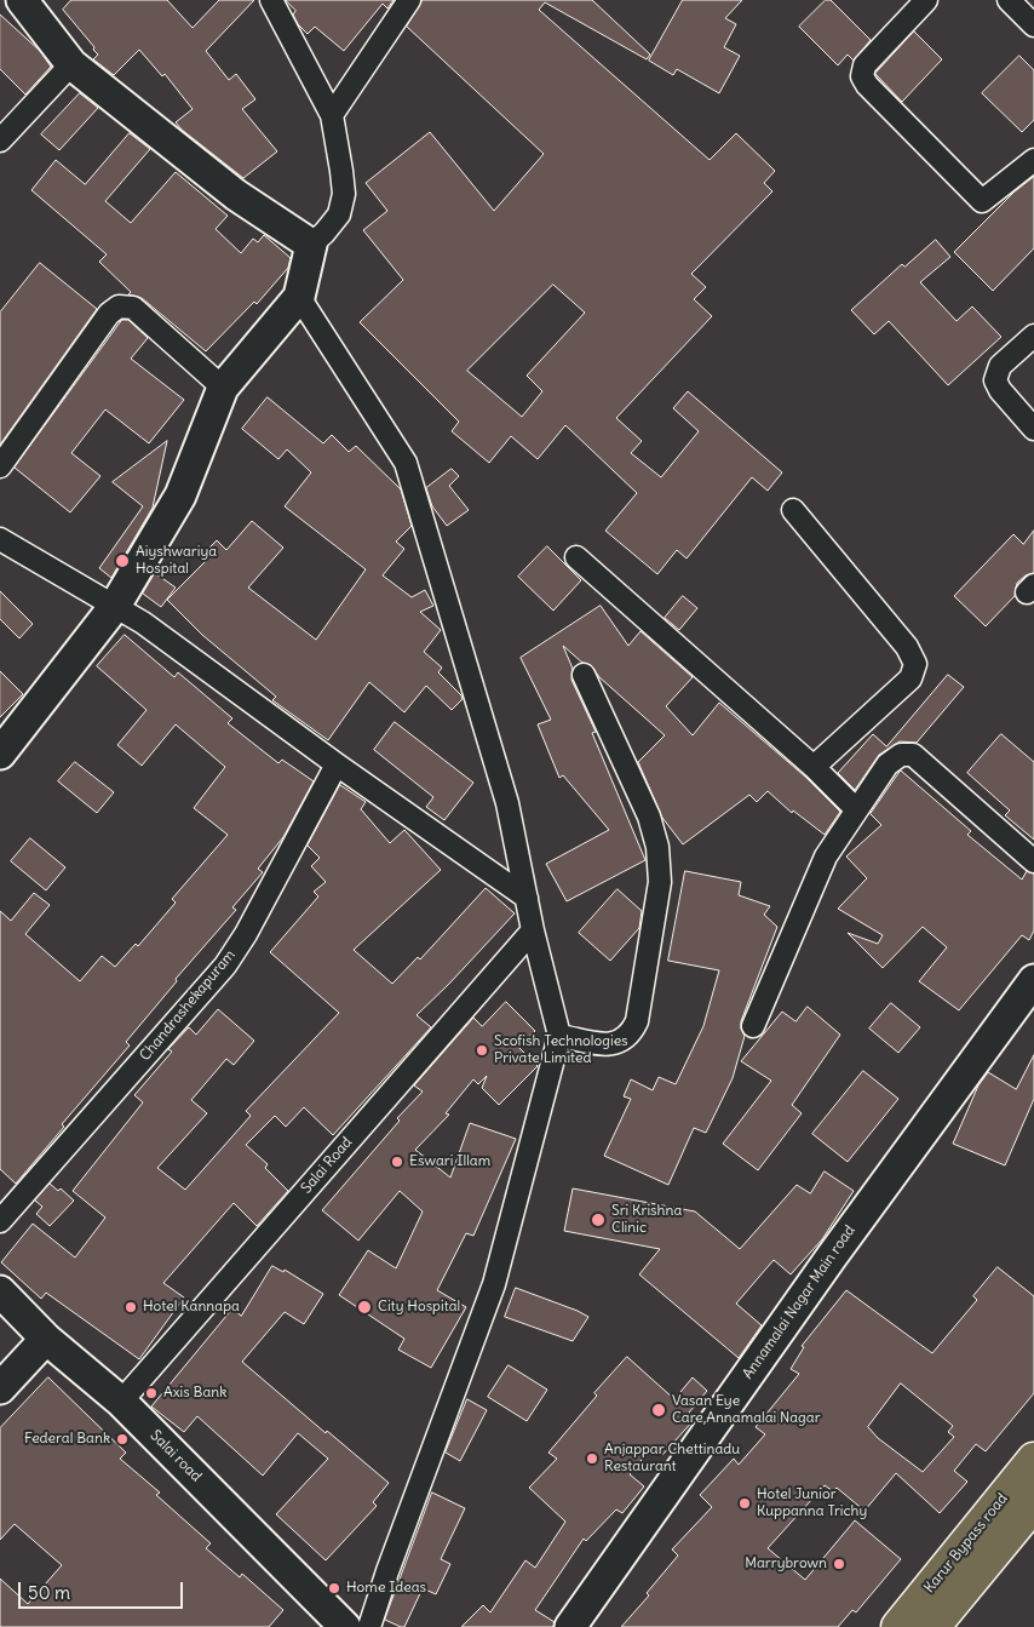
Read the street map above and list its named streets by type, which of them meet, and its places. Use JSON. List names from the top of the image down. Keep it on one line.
{"streets":{"main road":["Karur Bypass road"],"street":["Chandrashekapuram","Salai Road","Annamalai Nagar Main road","Salai road"]},"crossings":[["Salai Road","Salai road"]],"places":["Aiyshwariya Hospital","Scofish Technologies Private Limited","Eswari Illam","Sri Krishna Clinic","Hotel Kannapa","City Hospital","Axis Bank","Vasan Eye Care,Annamalai Nagar","Federal Bank","Anjappar Chettinadu Restaurant","Hotel Junior Kuppanna Trichy","Marrybrown","Home Ideas"],"scale_bar":"50 m"}
